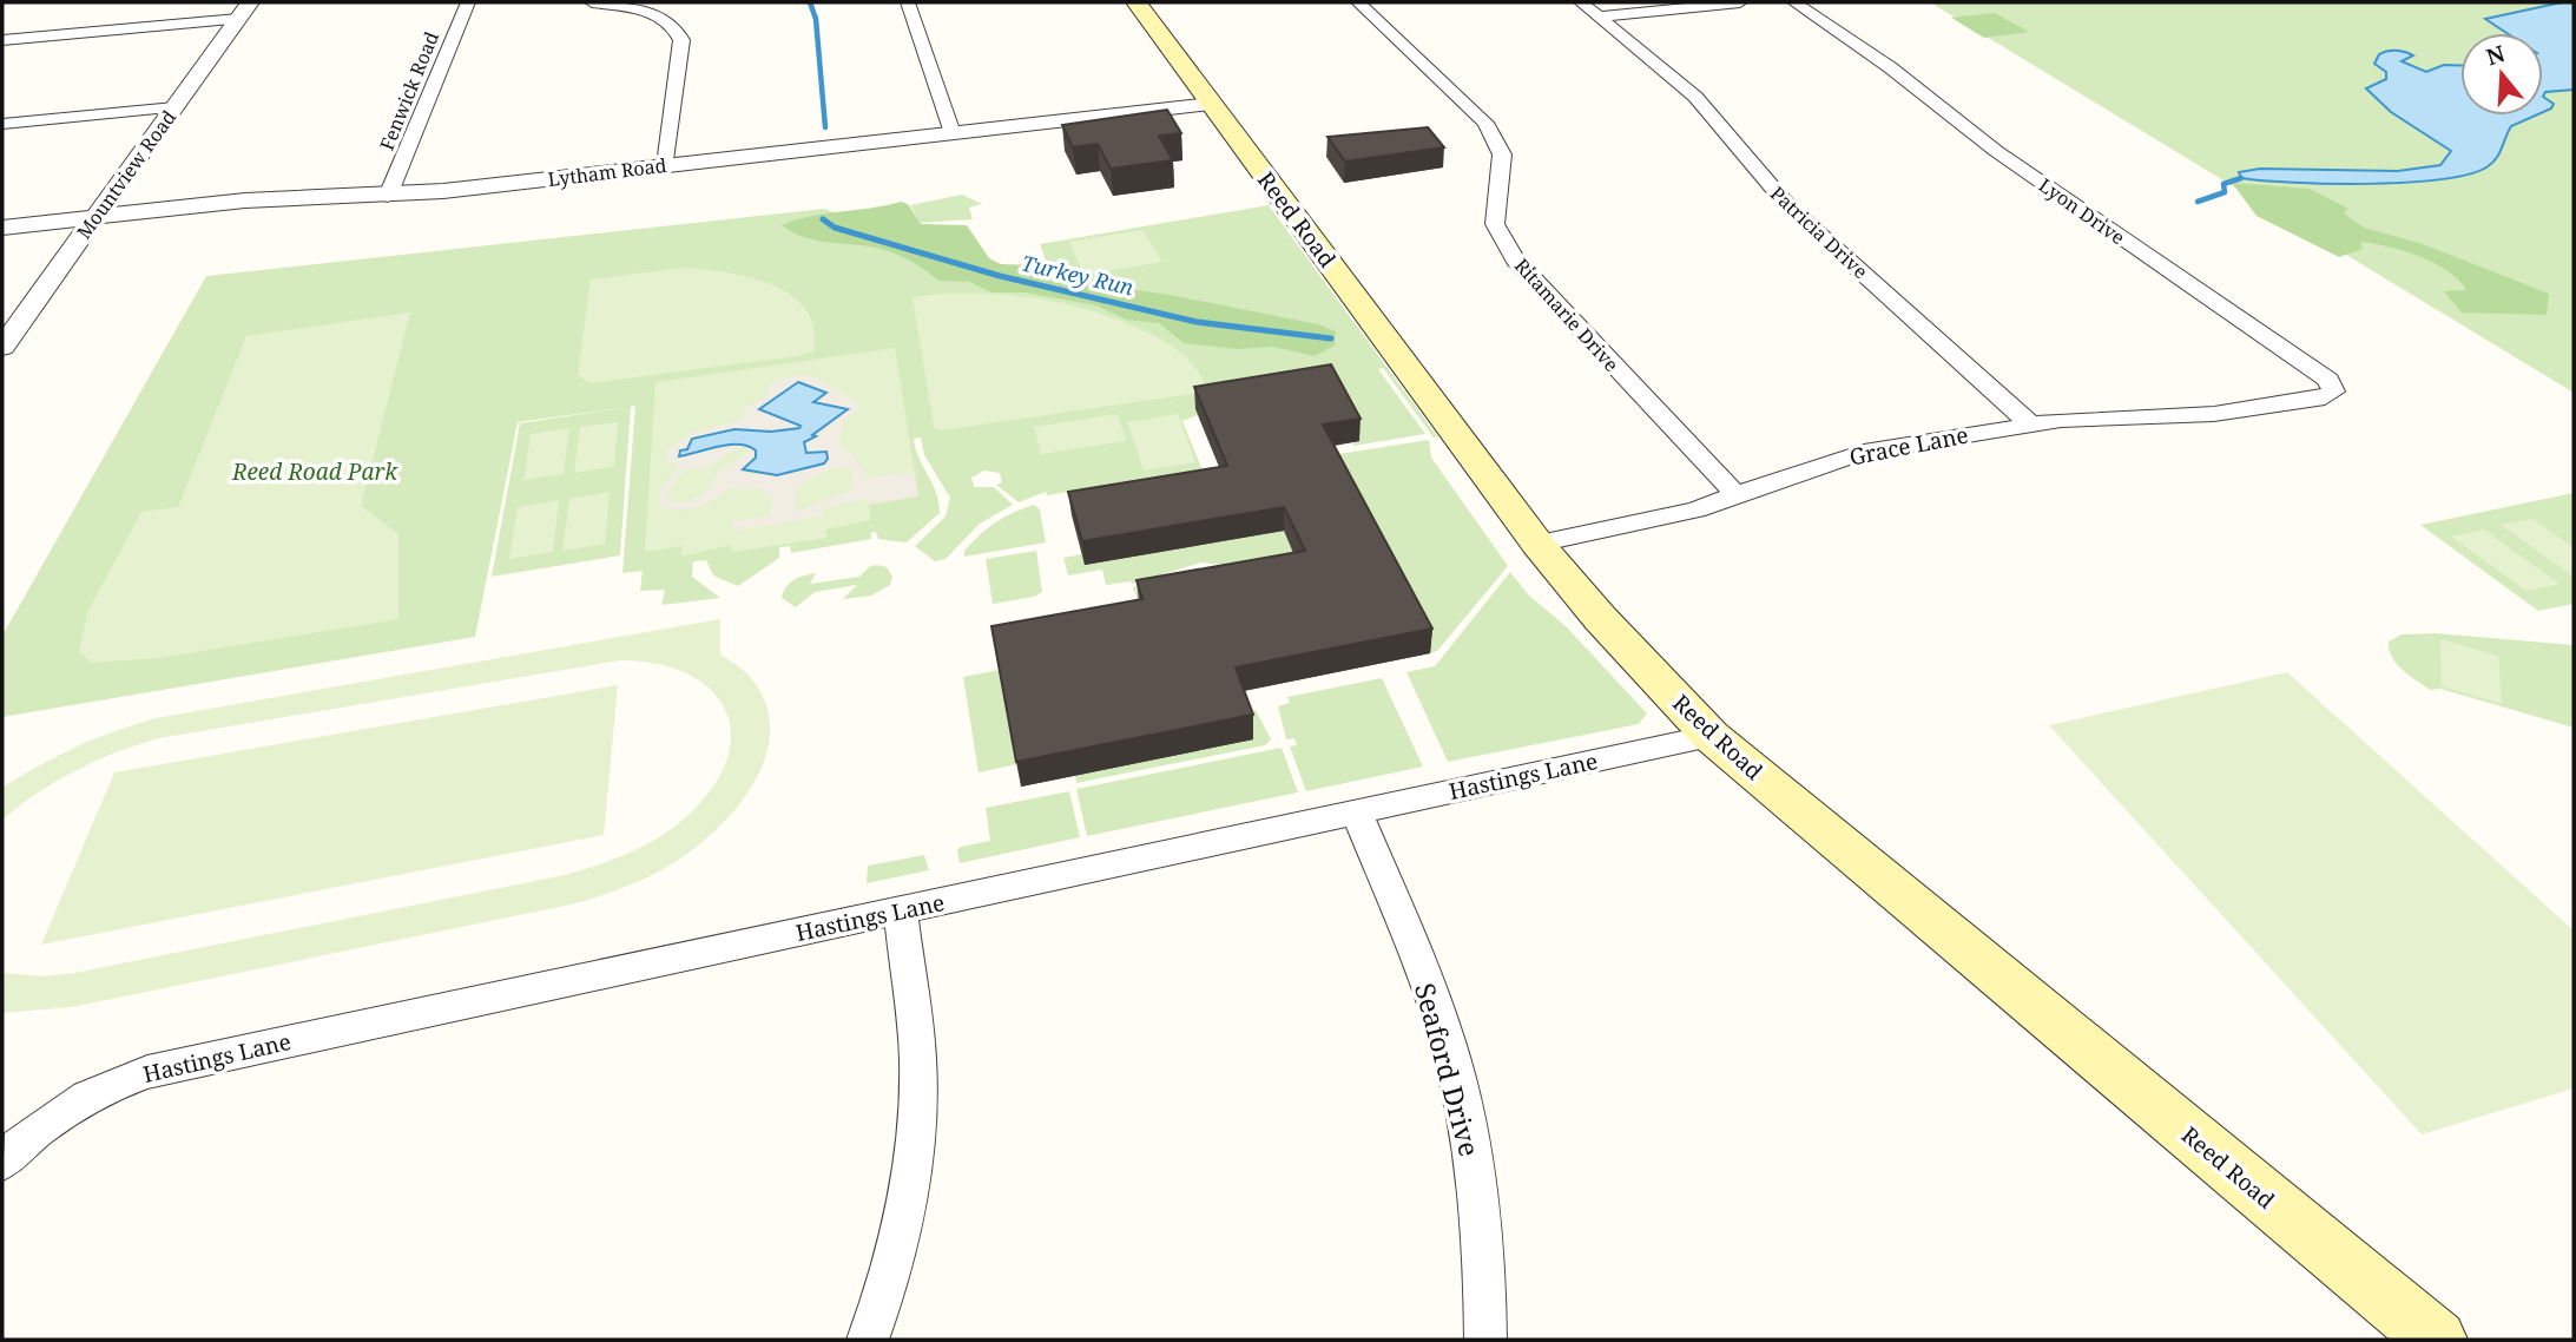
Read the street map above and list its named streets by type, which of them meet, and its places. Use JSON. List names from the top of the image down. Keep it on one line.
{"streets":{"main road":["Reed Road"],"street":["Fenwick Road","Lytham Road","Mountview Road","Lyon Drive","Patricia Drive","Ritamarie Drive","Grace Lane","Hastings Lane","Seaford Drive"]},"crossings":[["Fenwick Road","Lytham Road"],["Lytham Road","Mountview Road"],["Lytham Road","Reed Road"],["Lyon Drive","Grace Lane"],["Reed Road","Grace Lane"],["Reed Road","Hastings Lane"],["Patricia Drive","Grace Lane"],["Ritamarie Drive","Grace Lane"],["Hastings Lane","Seaford Drive"]],"water":["Turkey Run"],"parks":["Reed Road Park"],"north":"top"}
